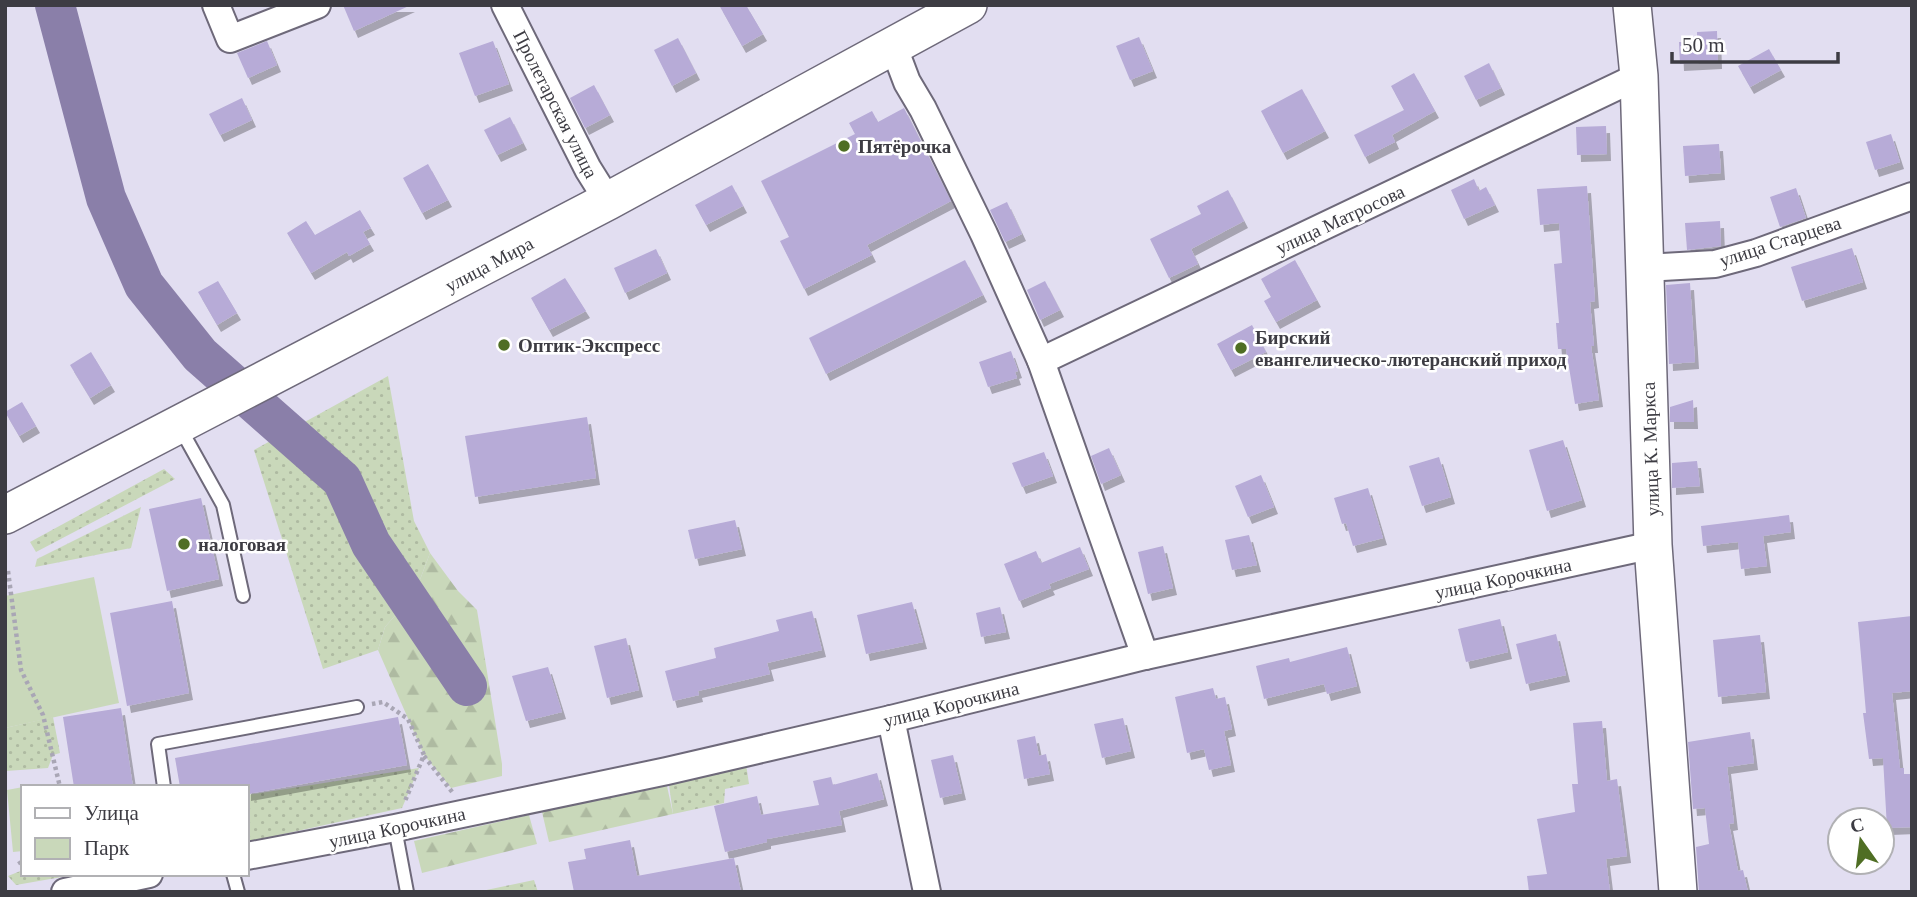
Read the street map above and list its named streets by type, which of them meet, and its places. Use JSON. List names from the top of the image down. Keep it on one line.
{"streets":{"main road":["улица Мира","улица К. Маркса"],"street":["Пролетарская улица","улица Матросова","улица Старцева","улица Корочкина"]},"crossings":[["Пролетарская улица","улица Мира"],["улица Матросова","улица К. Маркса"],["улица Старцева","улица К. Маркса"],["улица К. Маркса","улица Корочкина"]],"places":["Пятёрочка","Оптик-Экспресс","Бирский евангелическо-лютеранский приход","налоговая"],"legend":["Улица","Парк"],"scale_bar":"50 m","north":"top"}
